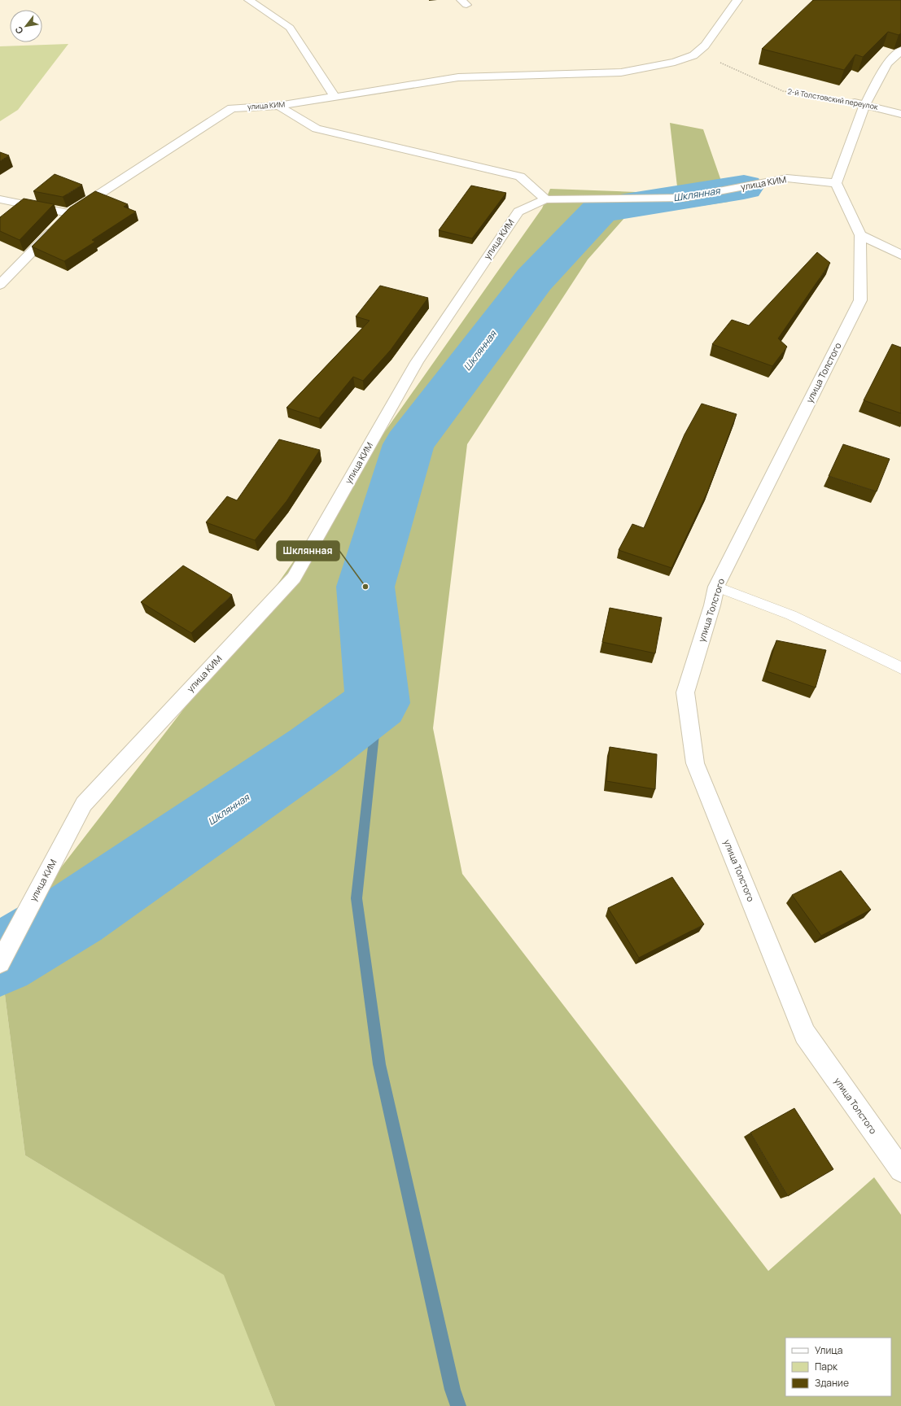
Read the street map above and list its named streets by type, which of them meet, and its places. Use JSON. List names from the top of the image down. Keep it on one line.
{"streets":{"street":["2-й Толстовский переулок","улица КИМ","улица Толстого"]},"crossings":[["2-й Толстовский переулок","улица КИМ"],["улица КИМ","улица Толстого"]],"water":["Шклянная"],"places":["Шклянная"],"legend":["Улица","Парк","Здание"],"north":"bottom left"}
